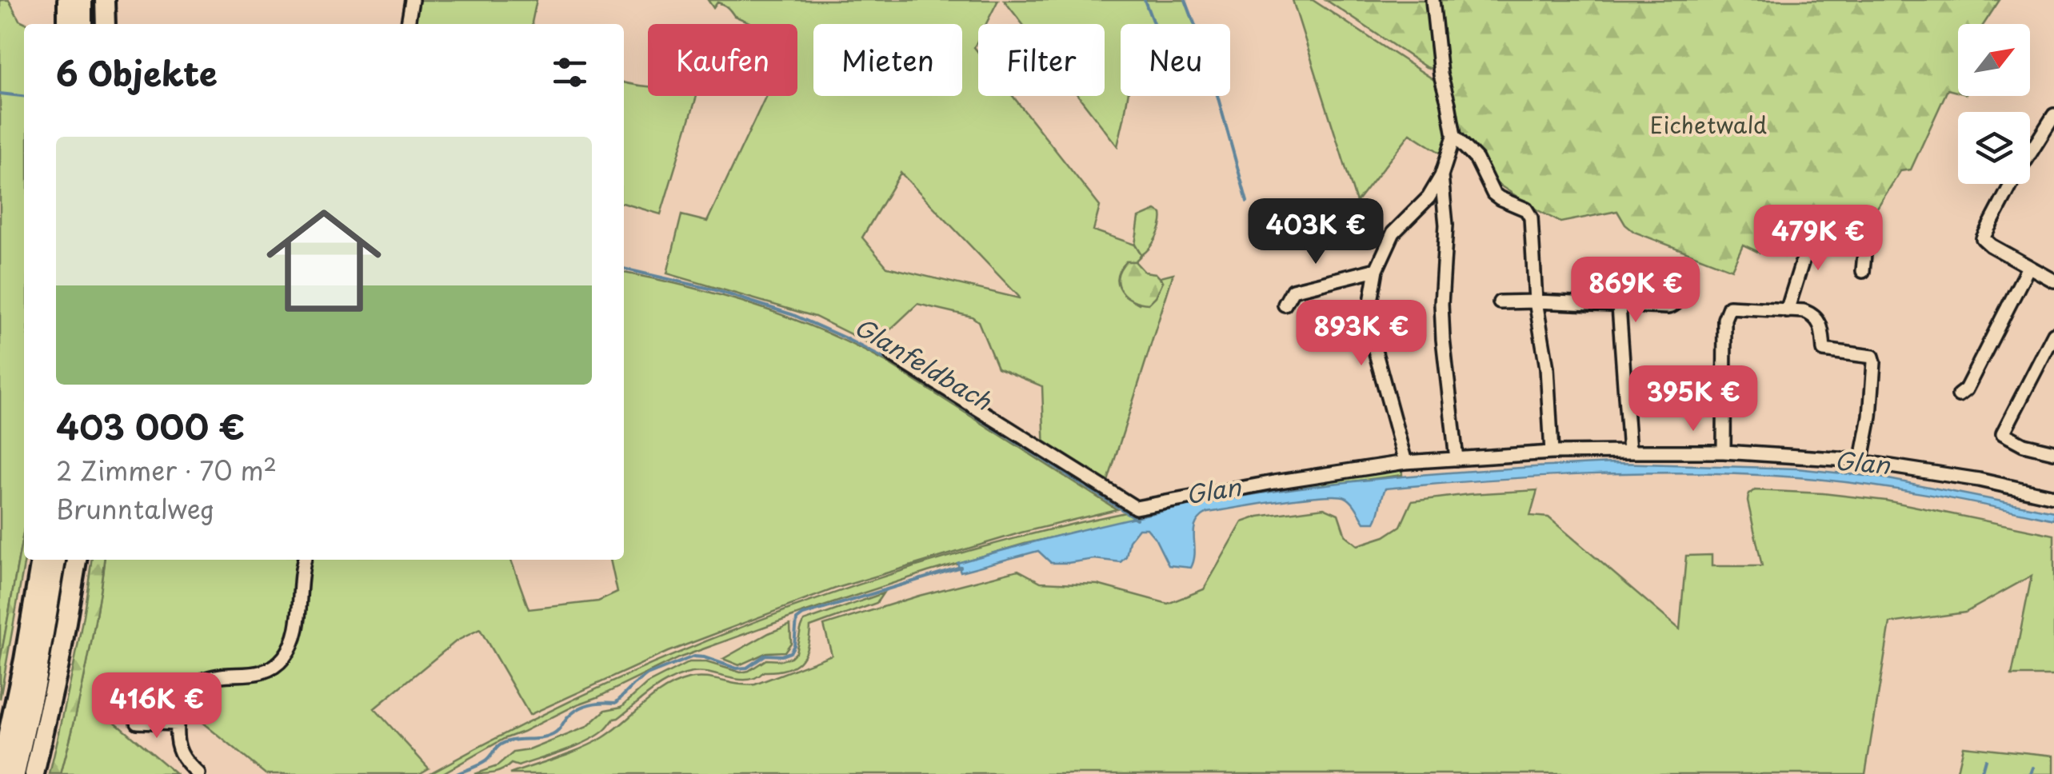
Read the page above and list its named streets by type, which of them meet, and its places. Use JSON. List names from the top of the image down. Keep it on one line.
{"water":["Glanfeldbach","Glan"],"parks":["Eichetwald"],"north":"top right","page":{"chip":["Kaufen","Mieten","Filter","Neu"],"heading":"6 Objekte","list":[{"name":"403 000 €","note":"2 Zimmer · 70 m² · Brunntalweg"}],"price":["403K €","479K €","869K €","893K €","395K €","416K €"]}}
